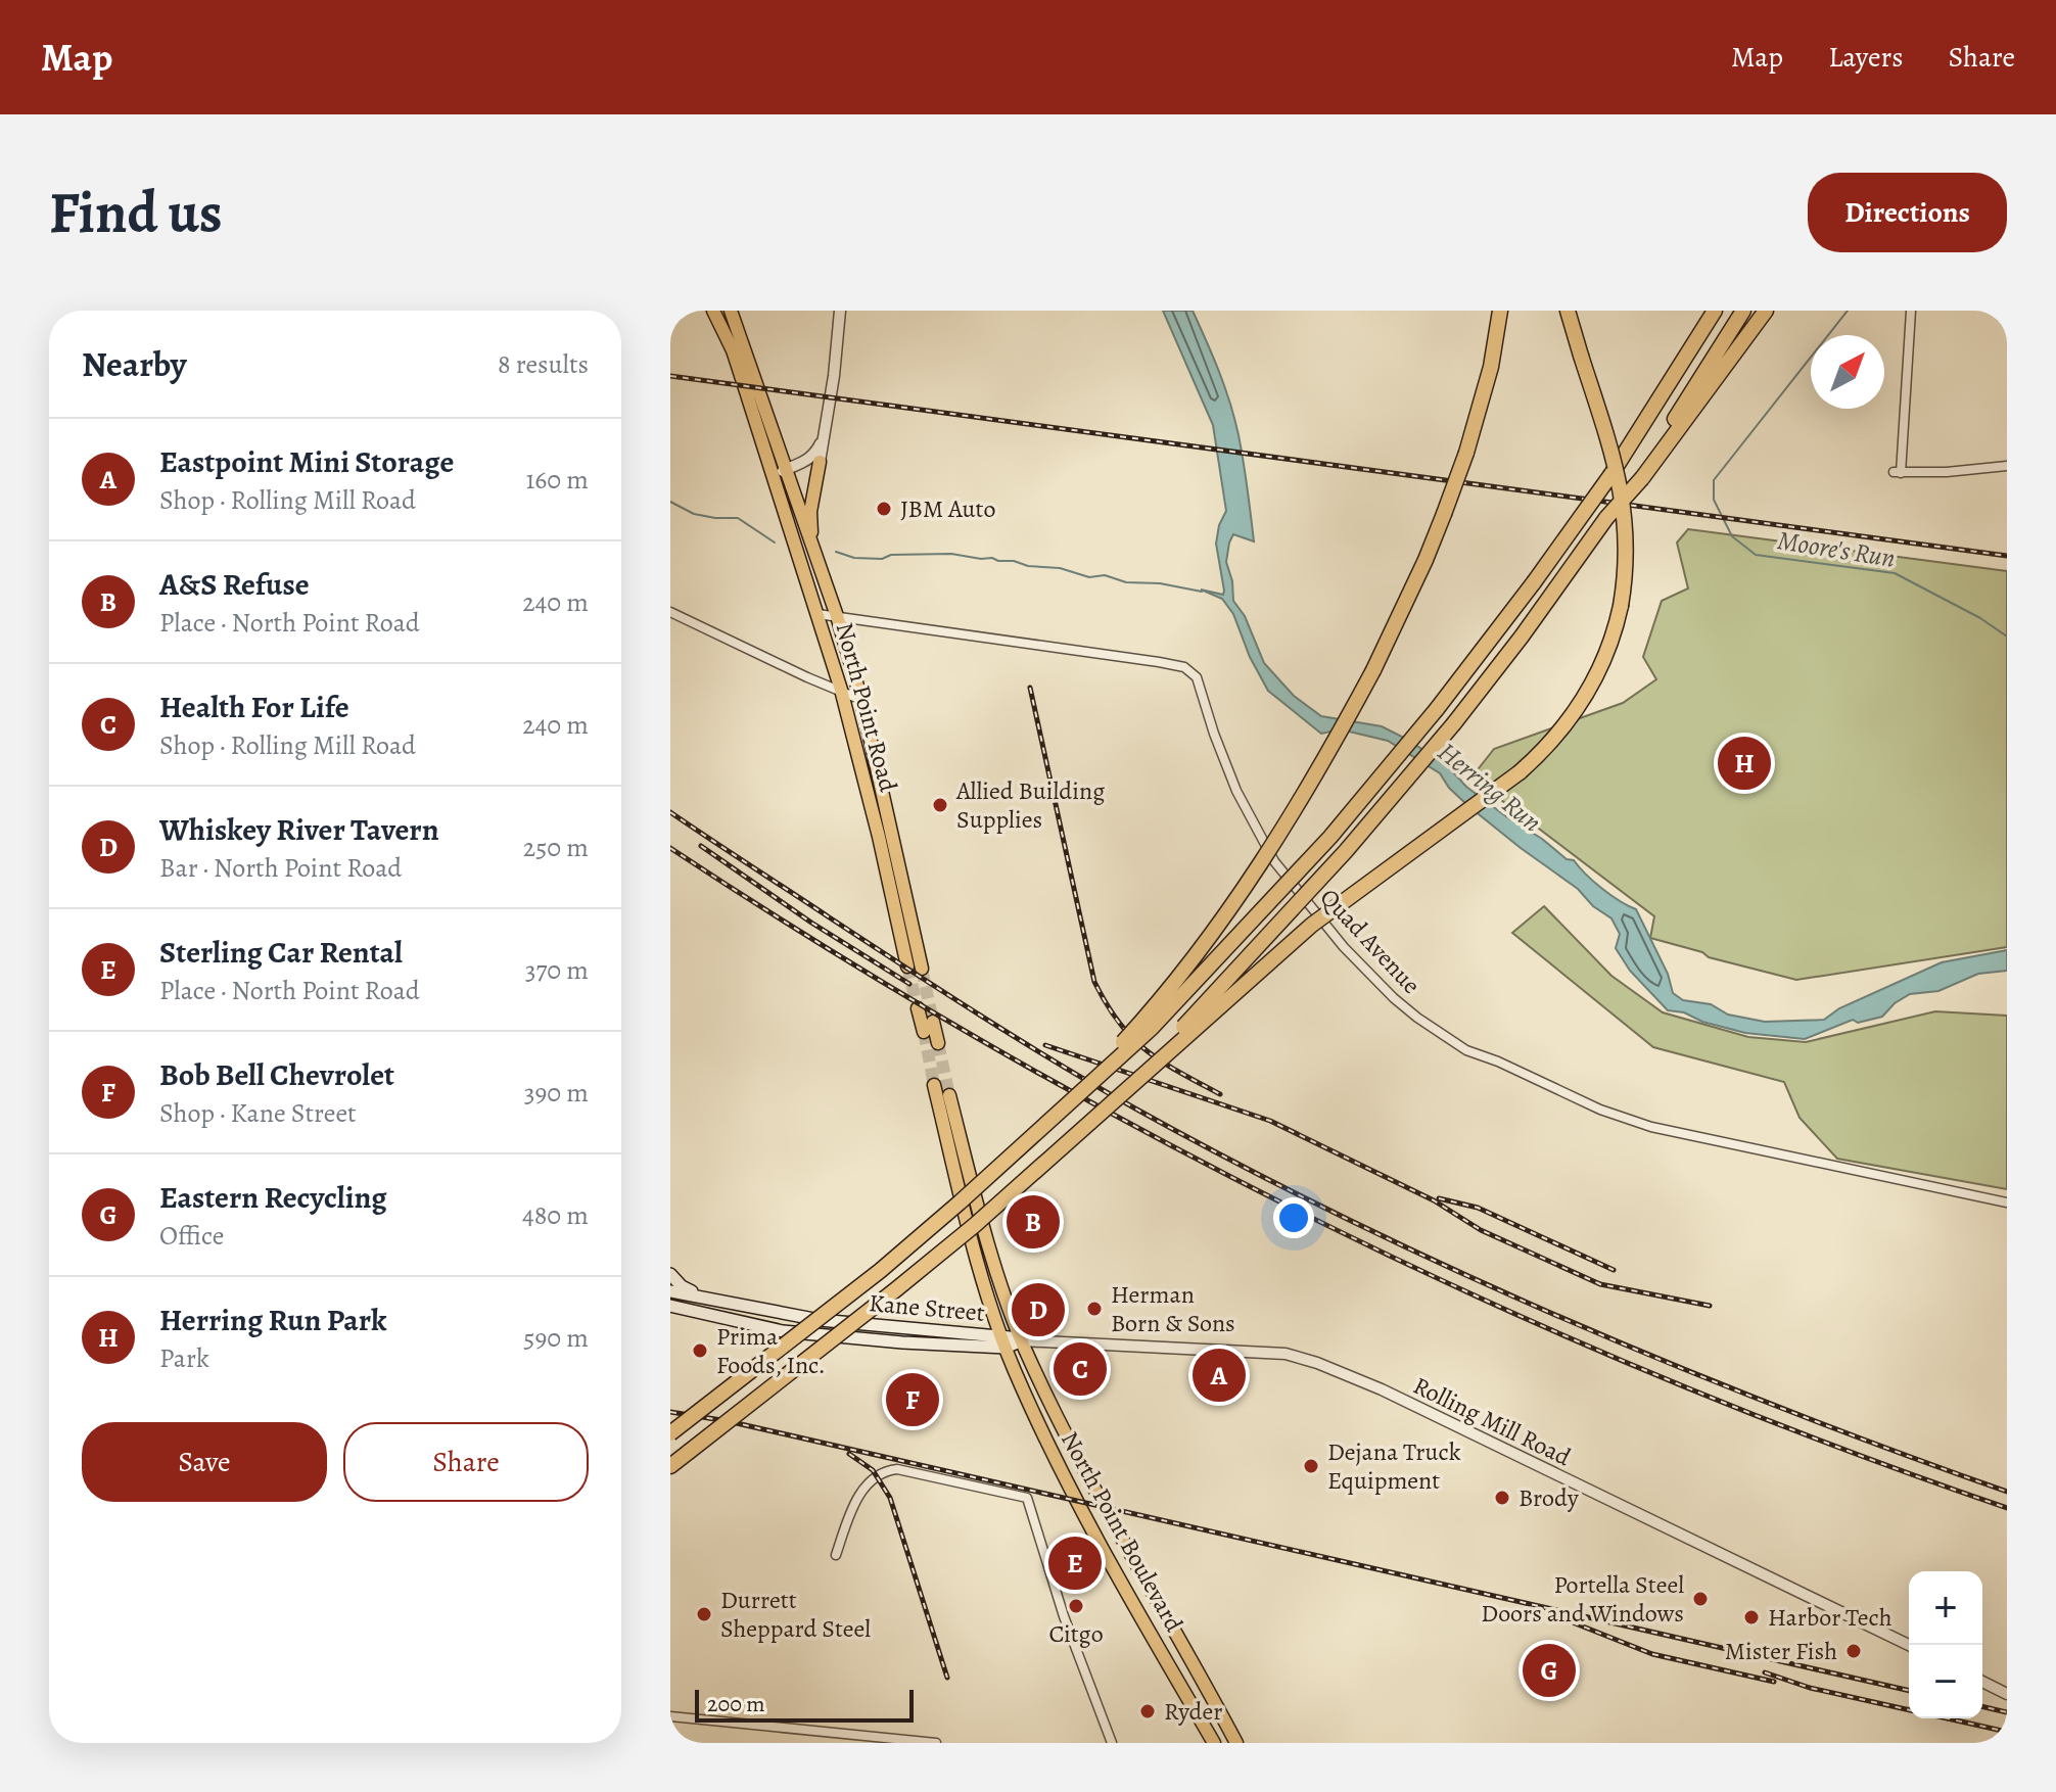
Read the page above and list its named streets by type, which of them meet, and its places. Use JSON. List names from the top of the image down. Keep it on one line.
{"streets":{"main road":["North Point Road","Kane Street","North Point Boulevard"],"street":["Quad Avenue","Rolling Mill Road"]},"crossings":[["North Point Road","Quad Avenue"],["Kane Street","Rolling Mill Road"],["Kane Street","North Point Boulevard"],["Rolling Mill Road","North Point Boulevard"]],"water":["Moore's Run","Herring Run"],"places":["JBM Auto","Allied Building Supplies","Herman Born & Sons","Prima Foods, Inc.","Dejana Truck Equipment","Brody","Portella Steel Doors and Windows","Citgo","Durrett Sheppard Steel","Harbor Tech","Mister Fish","Ryder"],"scale_bar":"200 m","north":"top right","page":{"header":"Map","nav":["Map","Layers","Share"],"buttons":["Directions",["Save","Share"]],"title":"Find us","heading":["Nearby","8 results"],"list":[{"mark":"A","name":"Eastpoint Mini Storage","note":"Shop · Rolling Mill Road","value":"160 m"},{"mark":"B","name":"A&S Refuse","note":"Place · North Point Road","value":"240 m"},{"mark":"C","name":"Health For Life","note":"Shop · Rolling Mill Road","value":"240 m"},{"mark":"D","name":"Whiskey River Tavern","note":"Bar · North Point Road","value":"250 m"},{"mark":"E","name":"Sterling Car Rental","note":"Place · North Point Road","value":"370 m"},{"mark":"F","name":"Bob Bell Chevrolet","note":"Shop · Kane Street","value":"390 m"},{"mark":"G","name":"Eastern Recycling","note":"Office","value":"480 m"},{"mark":"H","name":"Herring Run Park","note":"Park","value":"590 m"}],"pins":["H","B","D","C","A","F","E","G"],"map_buttons":["+","−"],"scale":"200 m"}}
